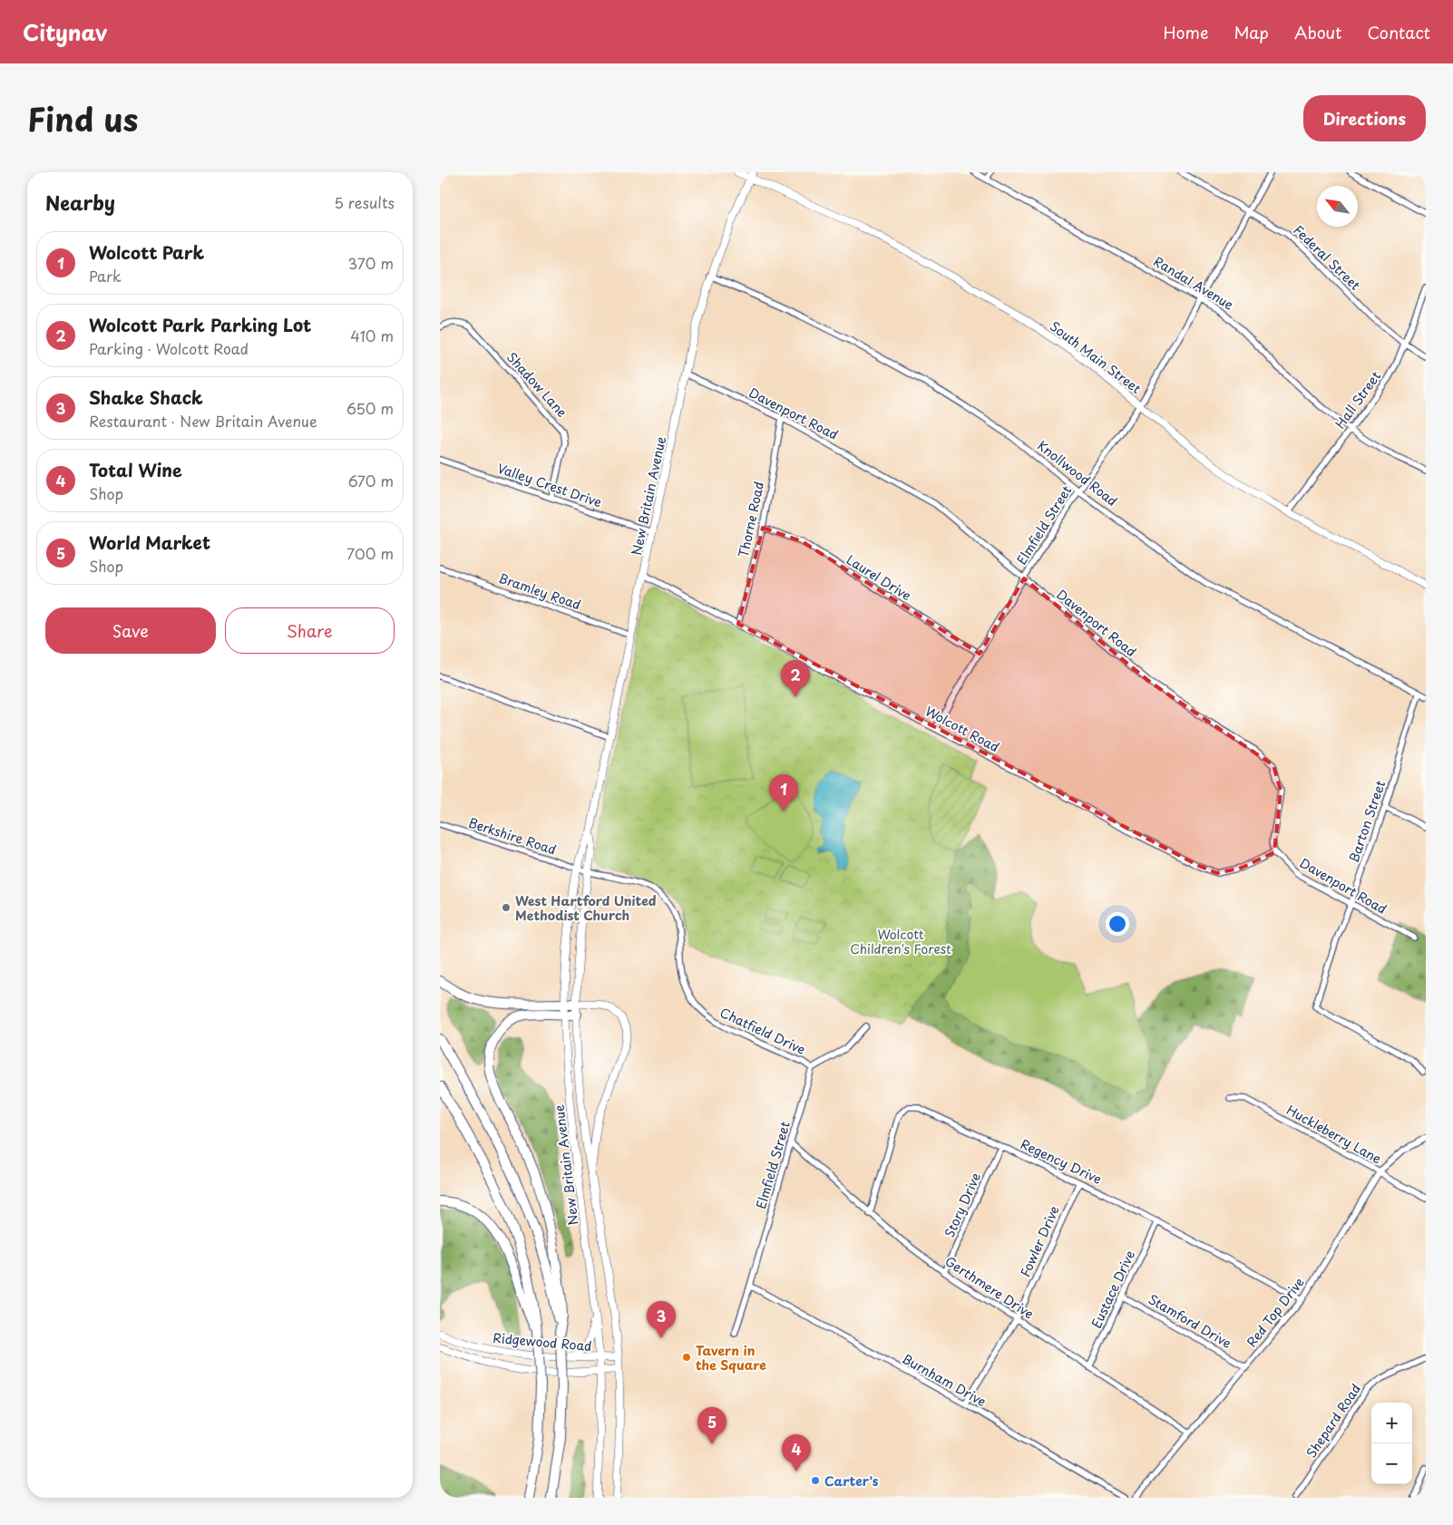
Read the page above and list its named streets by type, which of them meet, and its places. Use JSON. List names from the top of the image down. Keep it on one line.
{"streets":{"main road":["South Main Street","New Britain Avenue","Ridgewood Road"],"street":["Federal Street","Randal Avenue","Shadow Lane","Hall Street","Davenport Road","Knollwood Road","Valley Crest Drive","Thorne Road","Elmfield Street","Laurel Drive","Bramley Road","Wolcott Road","Barton Street","Berkshire Road","Chatfield Drive","Huckleberry Lane","Regency Drive","Story Drive","Fowler Drive","Gerthmere Drive","Eustace Drive","Red Top Drive","Stamford Drive","Burnham Drive","Shepard Road"]},"crossings":[["Federal Street","Hall Street"],["Federal Street","Elmfield Street"],["Randal Avenue","Hall Street"],["Randal Avenue","Elmfield Street"],["South Main Street","Hall Street"],["South Main Street","New Britain Avenue"],["South Main Street","Elmfield Street"],["Shadow Lane","Valley Crest Drive"],["Davenport Road","New Britain Avenue"],["Davenport Road","Thorne Road"],["Davenport Road","Elmfield Street"],["Davenport Road","Wolcott Road"],["Davenport Road","Barton Street"],["Knollwood Road","New Britain Avenue"],["Knollwood Road","Elmfield Street"],["Knollwood Road","Barton Street"],["Valley Crest Drive","New Britain Avenue"],["New Britain Avenue","Bramley Road"],["New Britain Avenue","Wolcott Road"],["New Britain Avenue","Berkshire Road"],["New Britain Avenue","Chatfield Drive"],["New Britain Avenue","Ridgewood Road"],["Thorne Road","Laurel Drive"],["Thorne Road","Wolcott Road"],["Elmfield Street","Laurel Drive"],["Elmfield Street","Wolcott Road"],["Elmfield Street","Chatfield Drive"],["Elmfield Street","Gerthmere Drive"],["Elmfield Street","Burnham Drive"],["Berkshire Road","Chatfield Drive"],["Huckleberry Lane","Red Top Drive"],["Regency Drive","Story Drive"],["Regency Drive","Fowler Drive"],["Regency Drive","Gerthmere Drive"],["Regency Drive","Eustace Drive"],["Regency Drive","Red Top Drive"],["Story Drive","Gerthmere Drive"],["Fowler Drive","Gerthmere Drive"],["Fowler Drive","Burnham Drive"],["Gerthmere Drive","Eustace Drive"],["Gerthmere Drive","Red Top Drive"],["Eustace Drive","Stamford Drive"],["Red Top Drive","Stamford Drive"]],"parks":["Wolcott Children's Forest"],"places":["West Hartford United Methodist Church","Tavern in the Square","Carter's"],"north":"top left","page":{"header":"Citynav","nav":["Home","Map","About","Contact"],"title":"Find us","buttons":["Directions",["Save","Share"]],"heading":["Nearby","5 results"],"list":[{"mark":"1","name":"Wolcott Park","note":"Park","value":"370 m"},{"mark":"2","name":"Wolcott Park Parking Lot","note":"Parking · Wolcott Road","value":"410 m"},{"mark":"3","name":"Shake Shack","note":"Restaurant · New Britain Avenue","value":"650 m"},{"mark":"4","name":"Total Wine","note":"Shop","value":"670 m"},{"mark":"5","name":"World Market","note":"Shop","value":"700 m"}],"pins":["2","1","3","5","4"],"map_buttons":["+","−"]}}
